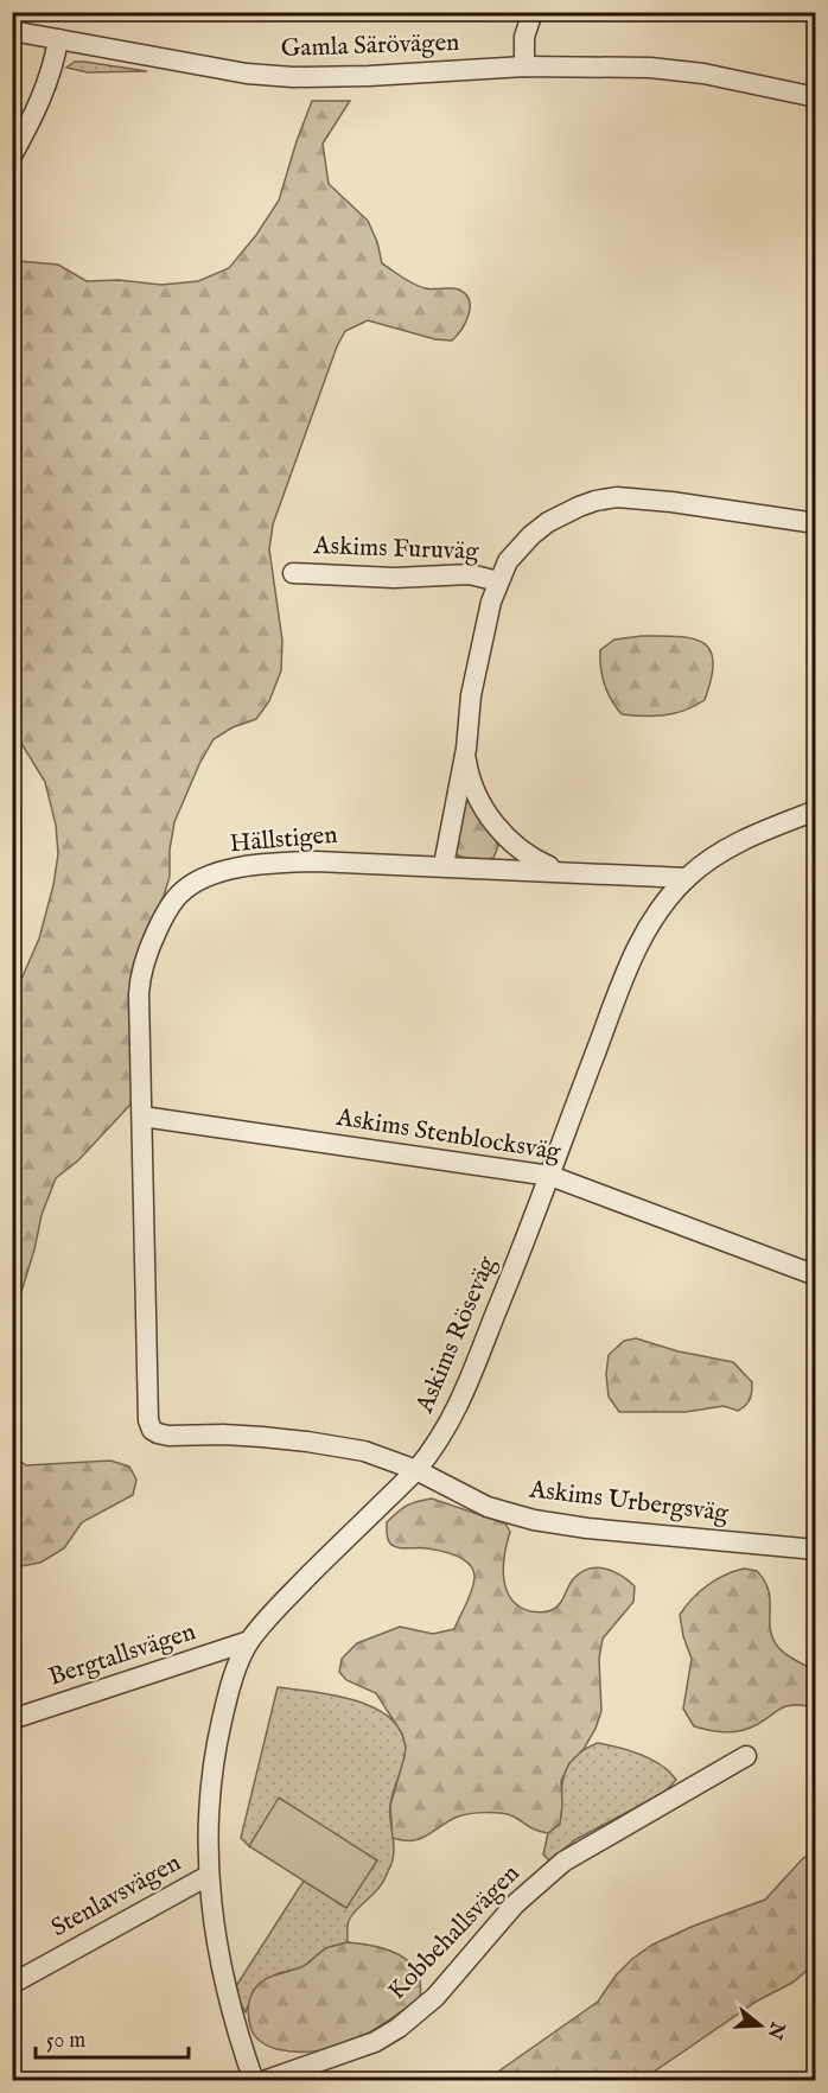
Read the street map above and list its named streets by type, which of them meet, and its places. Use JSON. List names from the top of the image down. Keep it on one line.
{"streets":{"street":["Gamla Särövägen","Askims Furuväg","Hällstigen","Askims Stenblocksväg","Askims Röseväg","Askims Urbergsväg","Bergtallsvägen","Stenlavsvägen","Kobbehallsvägen"]},"crossings":[["Hällstigen","Askims Stenblocksväg"],["Hällstigen","Askims Röseväg"],["Hällstigen","Askims Urbergsväg"],["Askims Stenblocksväg","Askims Röseväg"],["Askims Röseväg","Askims Urbergsväg"],["Askims Röseväg","Bergtallsvägen"],["Askims Röseväg","Stenlavsvägen"]],"scale_bar":"50 m","north":"right"}
